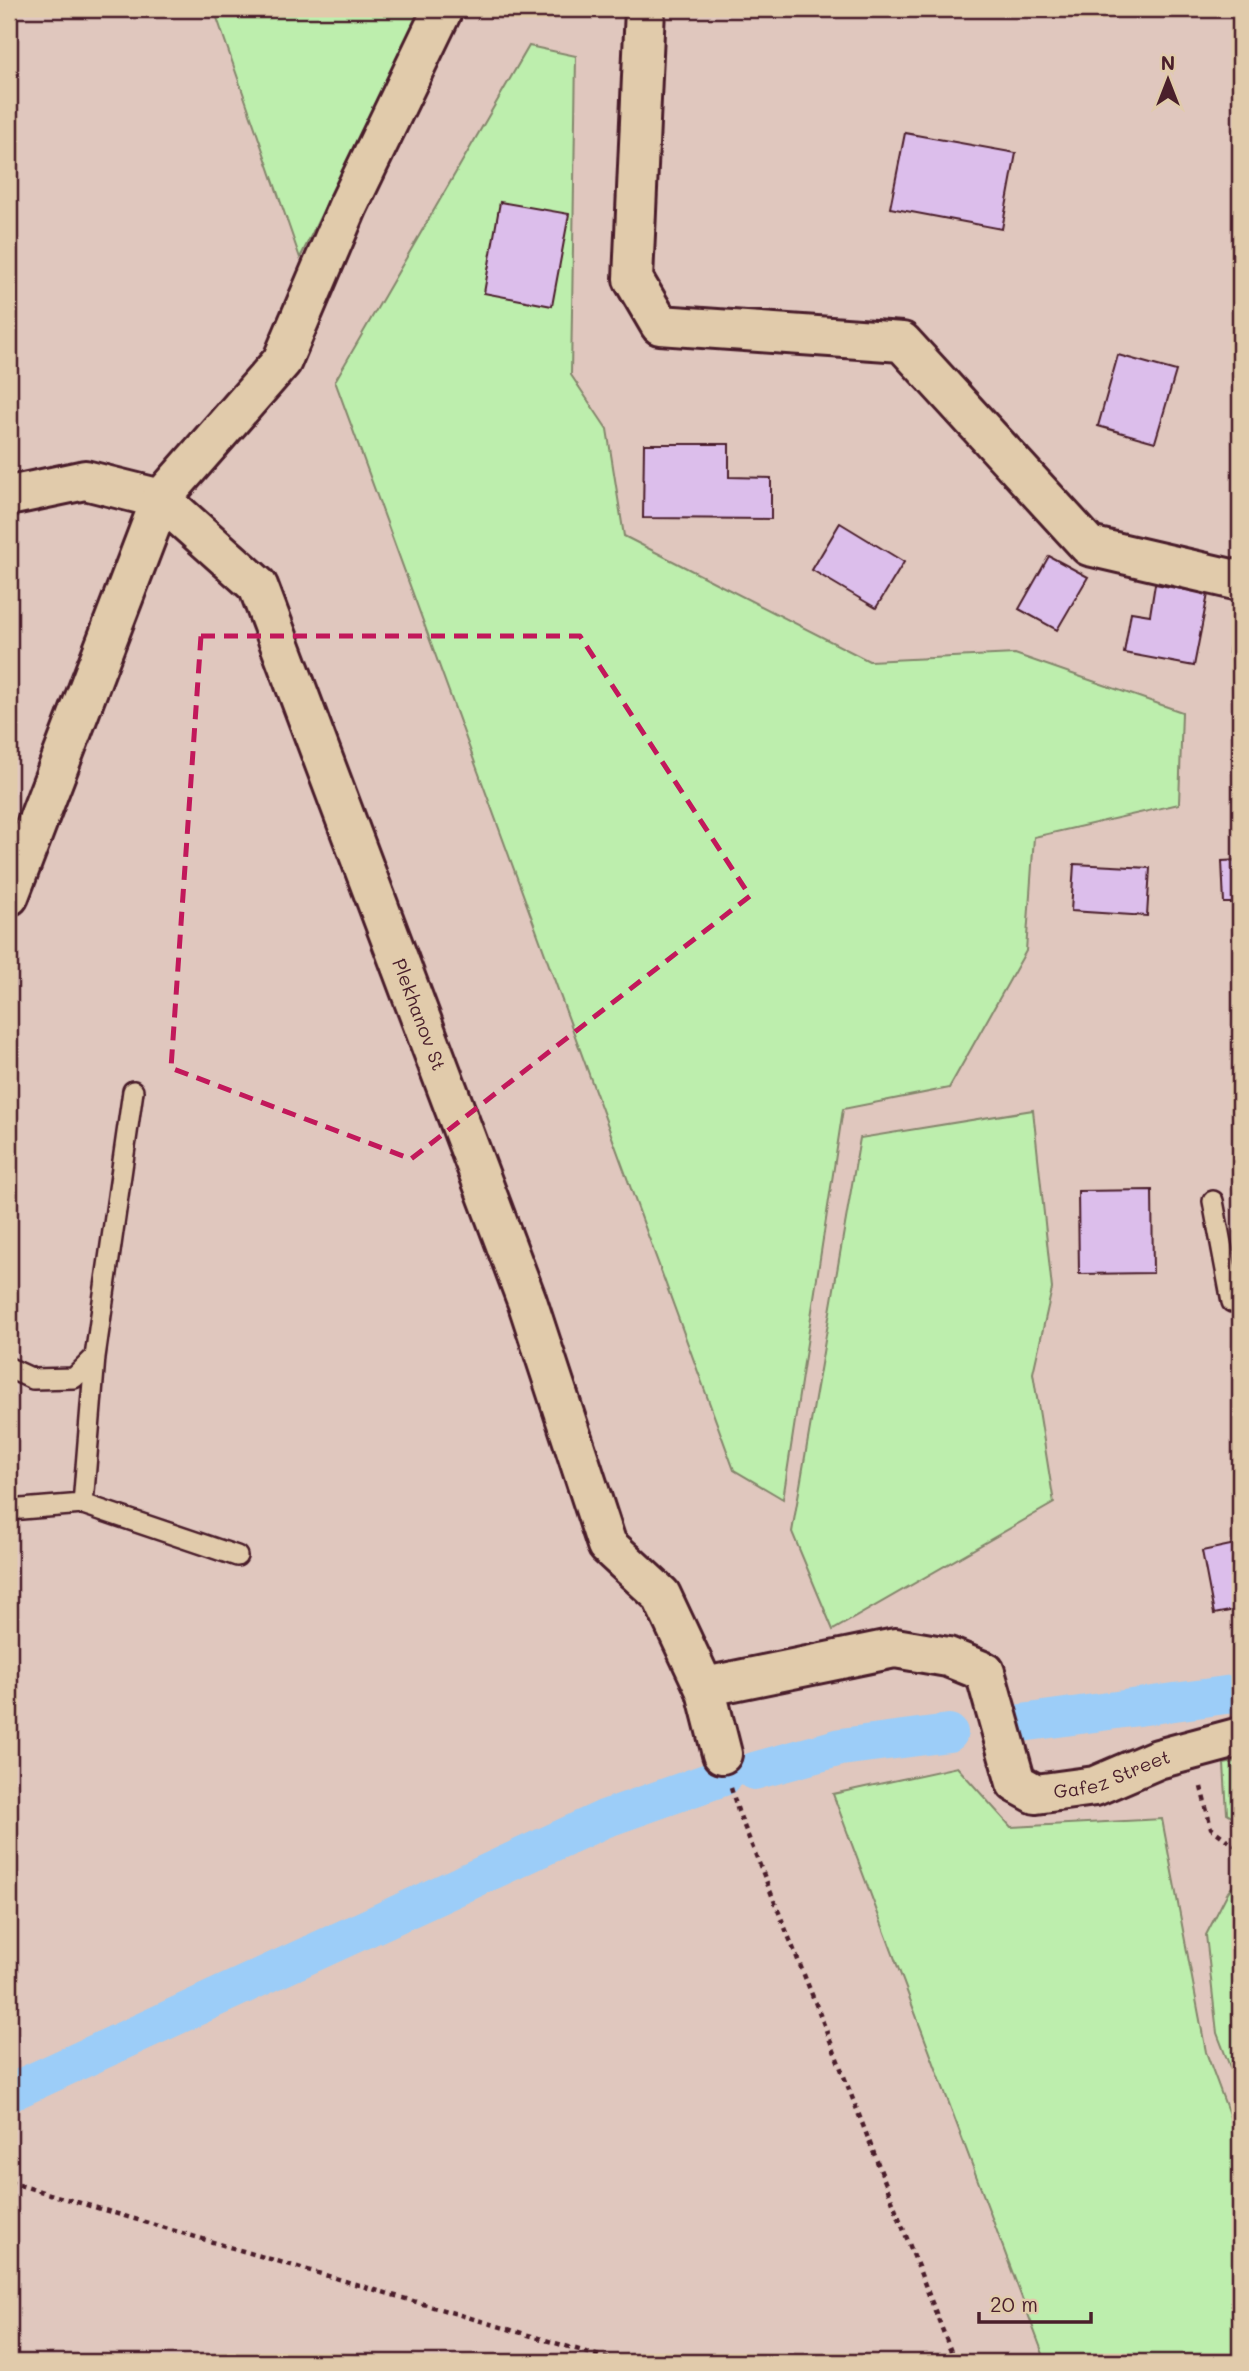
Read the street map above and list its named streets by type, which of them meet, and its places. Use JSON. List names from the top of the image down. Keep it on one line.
{"streets":{"street":["Plekhanov St","Gafez Street"]},"crossings":[["Plekhanov St","Gafez Street"]],"scale_bar":"20 m","north":"top"}
